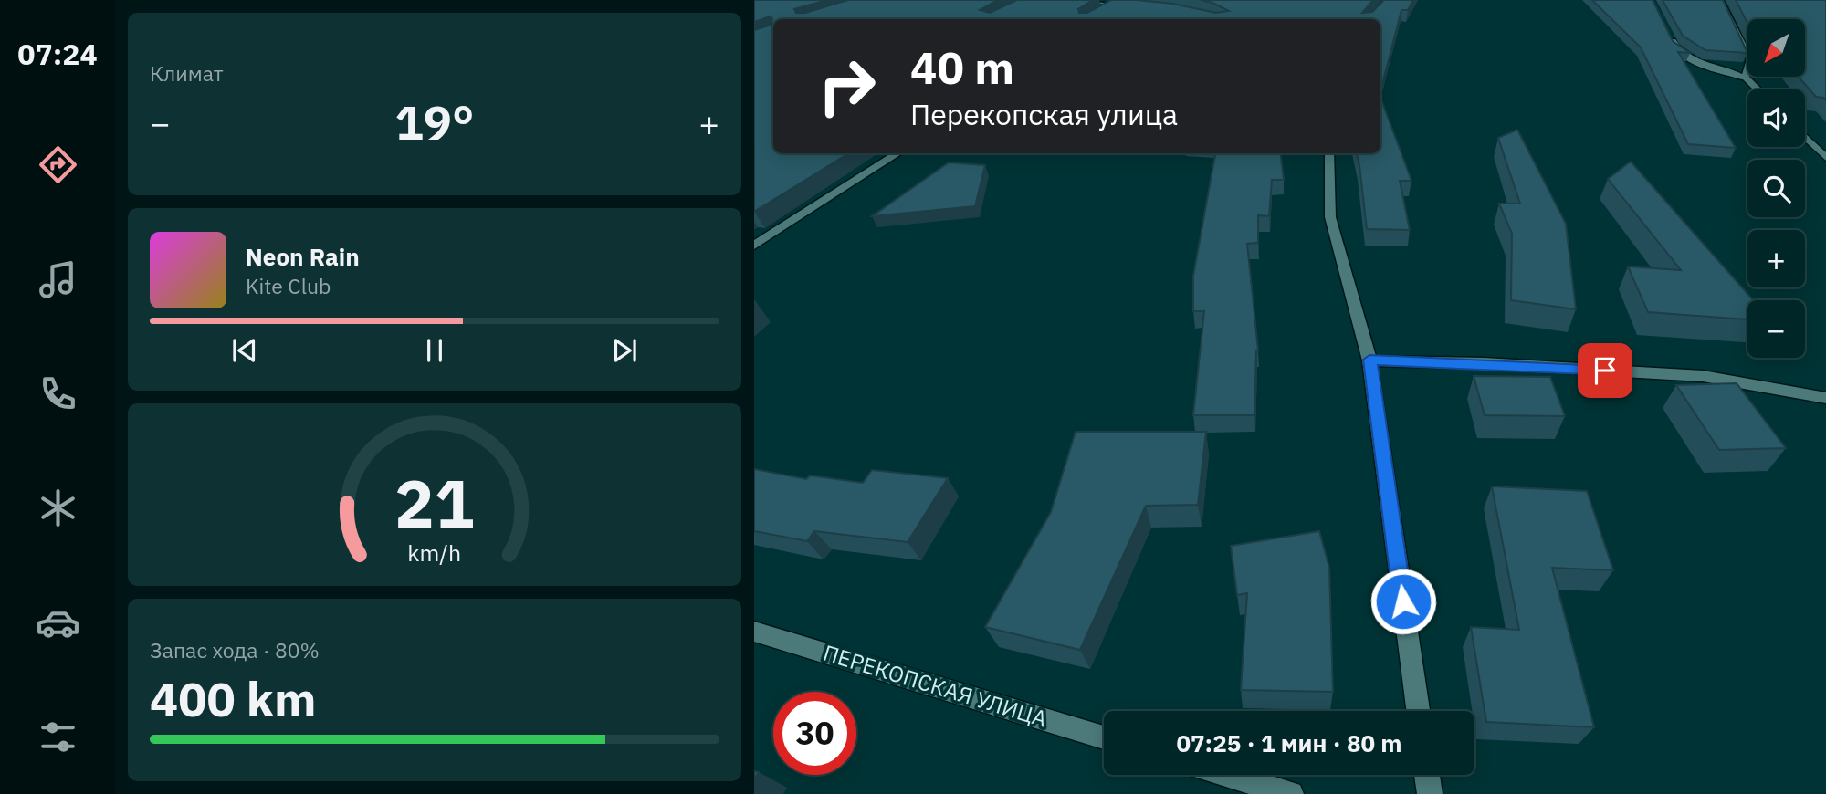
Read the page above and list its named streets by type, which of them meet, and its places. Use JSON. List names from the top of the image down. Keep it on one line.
{"streets":{"street":["ПЕРЕКОПСКАЯ УЛИЦА"]},"north":"bottom left","page":{"tabs":"07:24","tile":["Климат",["Запас хода · 80%","400 km"]],"map_buttons":["+","−"],"turn":["40 m","Перекопская улица"],"heat":["−","19°","+"],"song":["Neon Rain","Kite Club"],"limit":"30","trip":"07:25 · 1 мин · 80 m","gauge":["21","km/h"]}}
